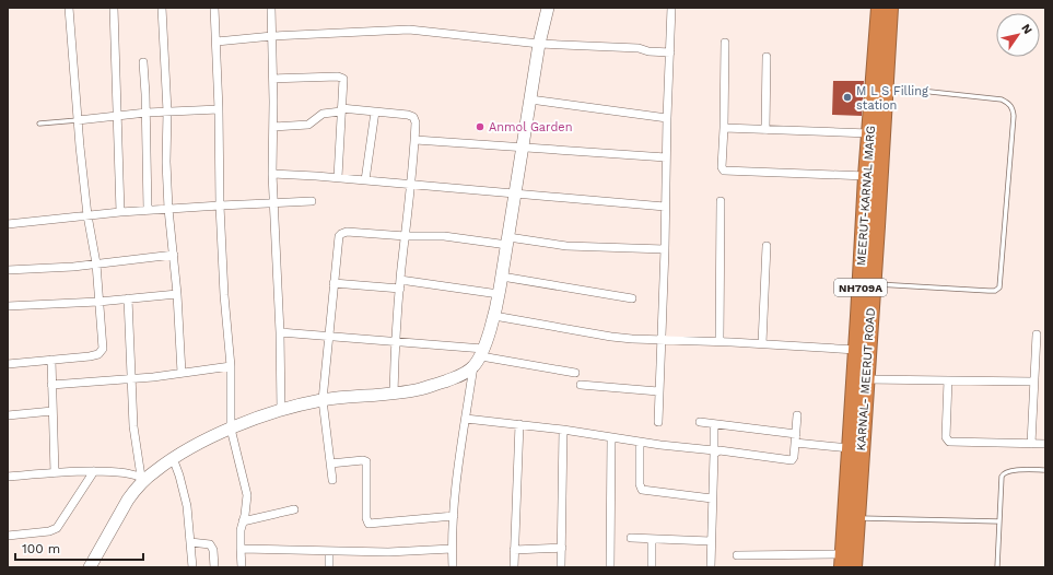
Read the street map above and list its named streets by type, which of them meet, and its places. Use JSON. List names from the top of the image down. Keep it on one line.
{"streets":{"highway":["MEERUT-KARNAL MARG","NH709A","KARNAL- MEERUT ROAD"]},"crossings":[["MEERUT-KARNAL MARG","KARNAL- MEERUT ROAD"]],"places":["M L S Filling station","Anmol Garden"],"scale_bar":"100 m","north":"top right"}
